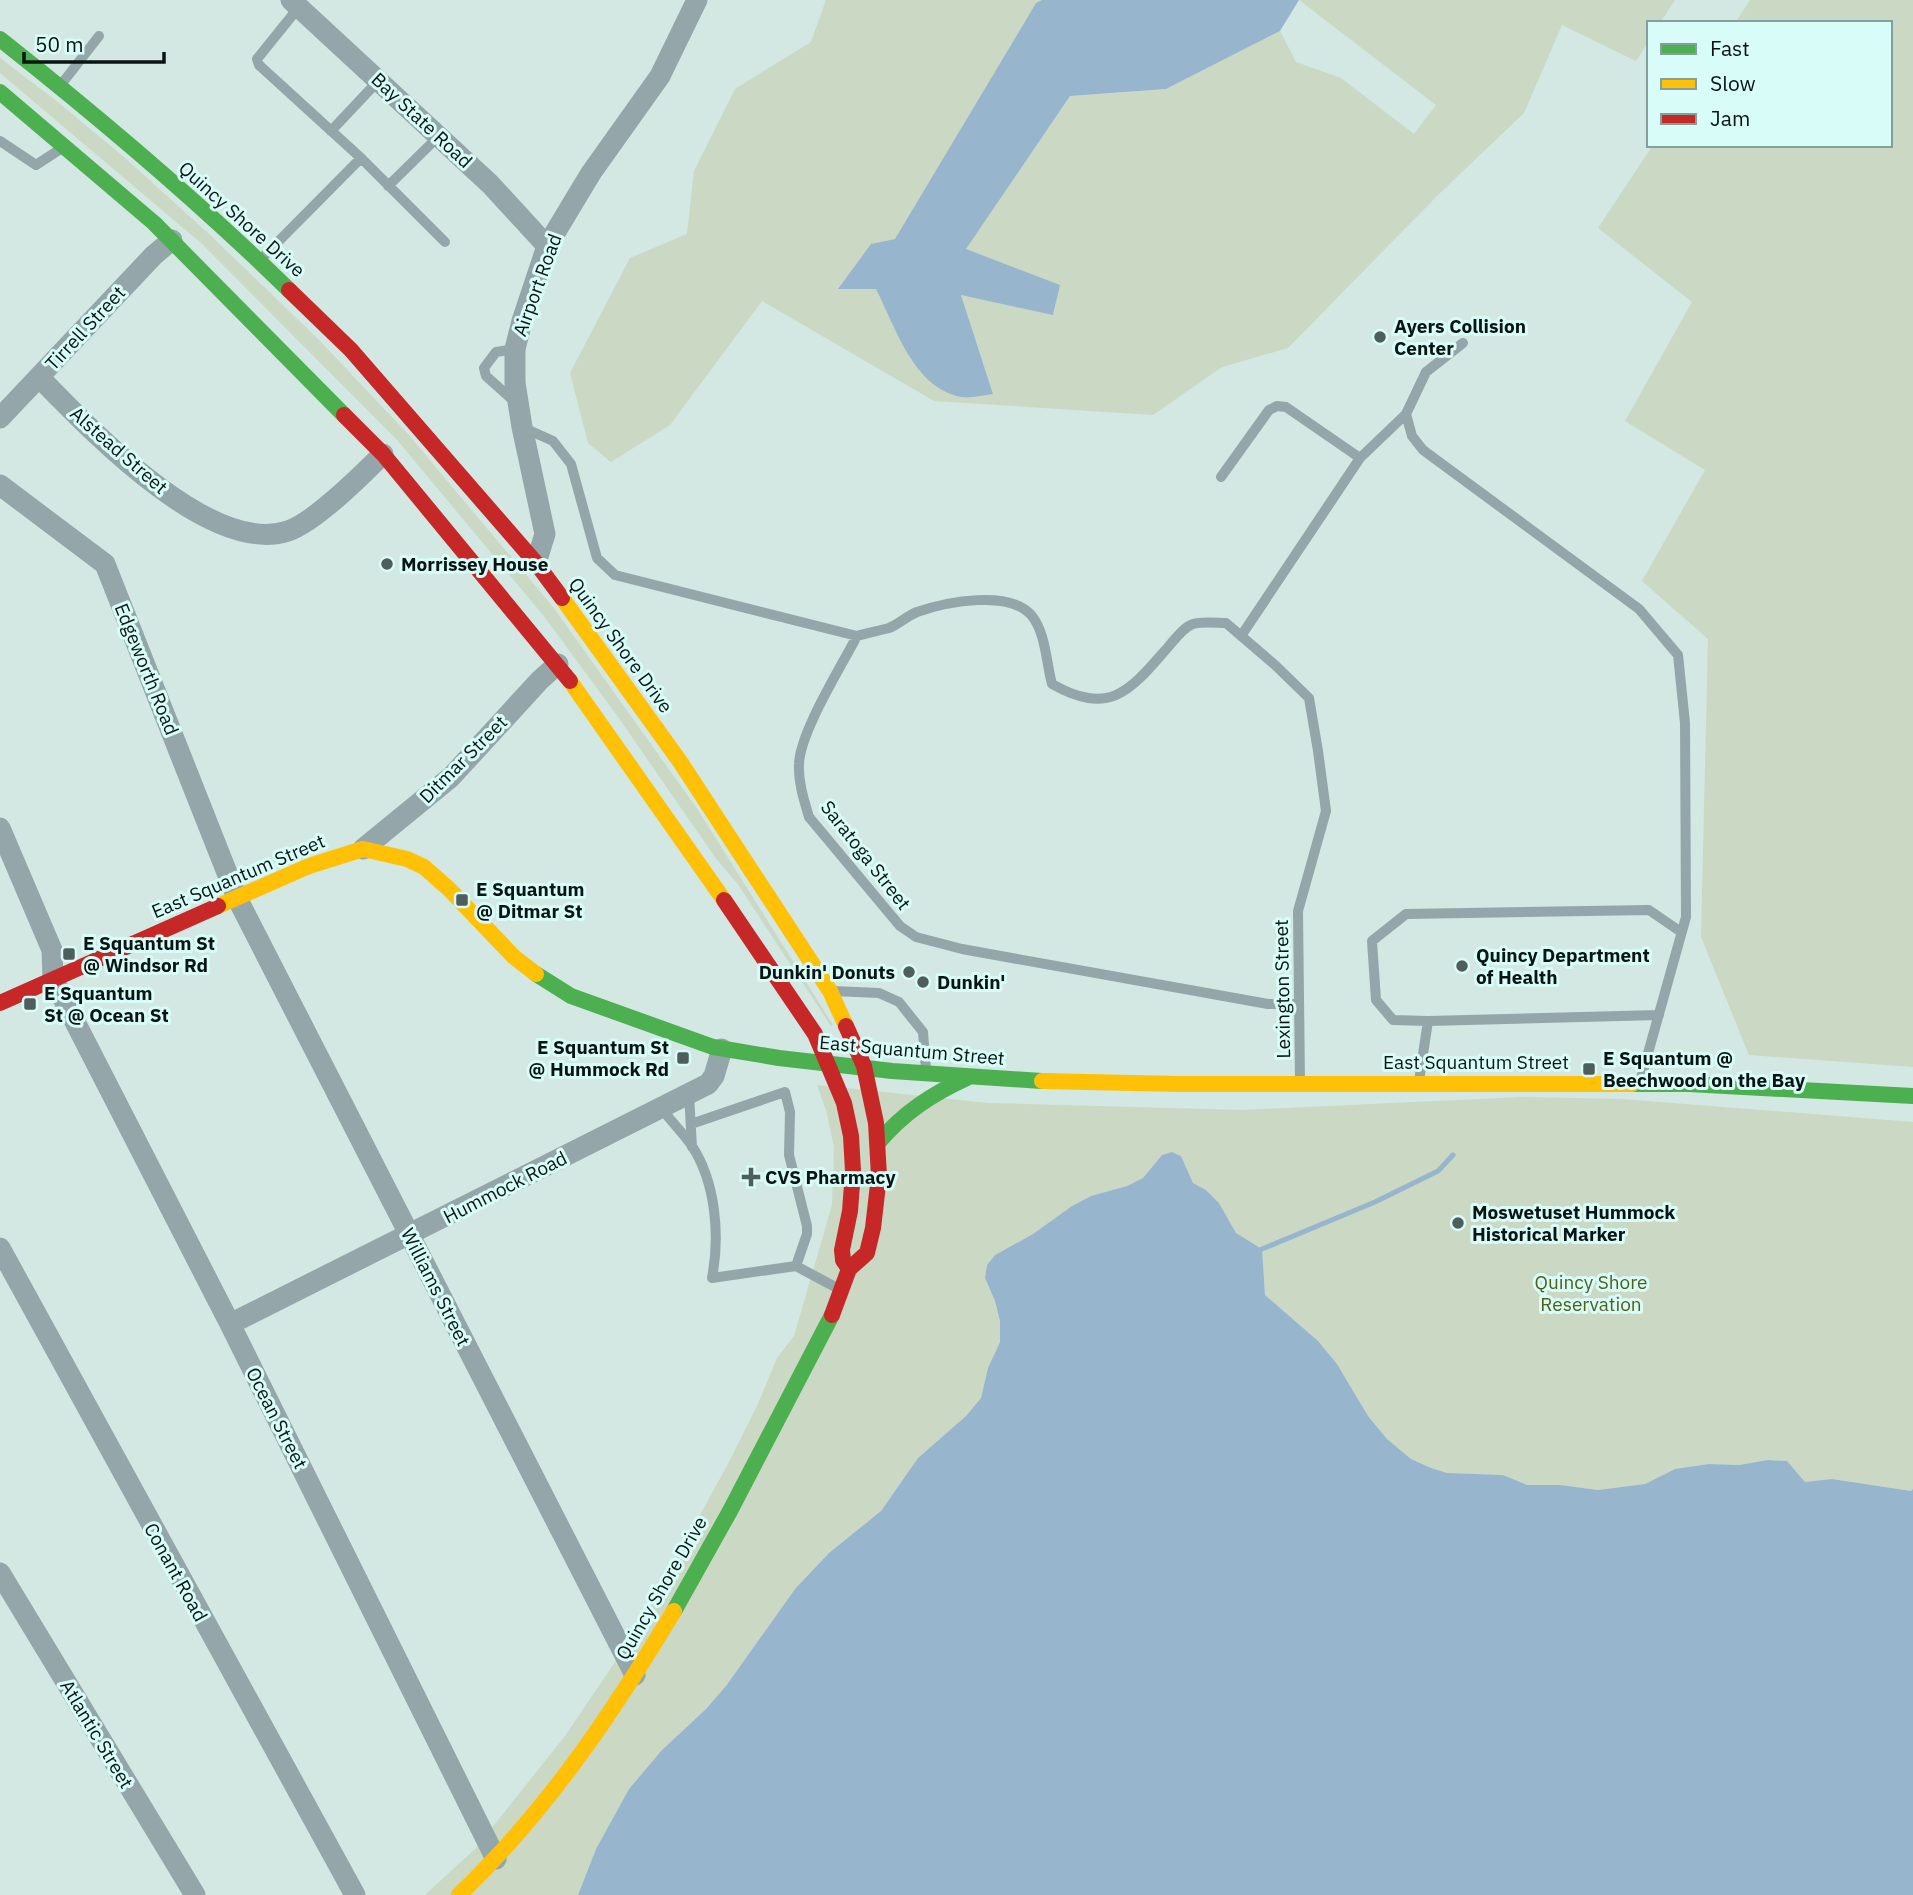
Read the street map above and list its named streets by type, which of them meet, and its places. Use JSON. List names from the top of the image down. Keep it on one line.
{"streets":{"main road":["Quincy Shore Drive","East Squantum Street"],"street":["Bay State Road","Airport Road","Tirrell Street","Alstead Street","Edgeworth Road","Ditmar Street","Hummock Road","Williams Street","Ocean Street","Conant Road","Atlantic Street"],"lane":["Saratoga Street","Lexington Street"]},"crossings":[["Bay State Road","Airport Road"],["Quincy Shore Drive","Airport Road"],["Quincy Shore Drive","Tirrell Street"],["Quincy Shore Drive","Alstead Street"],["Quincy Shore Drive","Ditmar Street"],["Quincy Shore Drive","East Squantum Street"],["Quincy Shore Drive","Williams Street"],["Quincy Shore Drive","Ocean Street"],["Tirrell Street","Alstead Street"],["Edgeworth Road","East Squantum Street"],["Edgeworth Road","Williams Street"],["Ditmar Street","East Squantum Street"],["Saratoga Street","Lexington Street"],["East Squantum Street","Lexington Street"],["East Squantum Street","Hummock Road"],["East Squantum Street","Williams Street"],["East Squantum Street","Ocean Street"],["Hummock Road","Williams Street"],["Hummock Road","Ocean Street"]],"parks":["Quincy Shore Reservation"],"places":{"other":["Ayers Collision Center","Morrissey House","Quincy Department of Health","Dunkin' Donuts","Dunkin'","Moswetuset Hummock Historical Marker"],"transit":["E Squantum @ Ditmar St","E Squantum St @ Windsor Rd","E Squantum St @ Ocean St","E Squantum St @ Hummock Rd","E Squantum @ Beechwood on the Bay"],"health":["CVS Pharmacy"]},"legend":["Fast","Slow","Jam"],"scale_bar":"50 m"}
